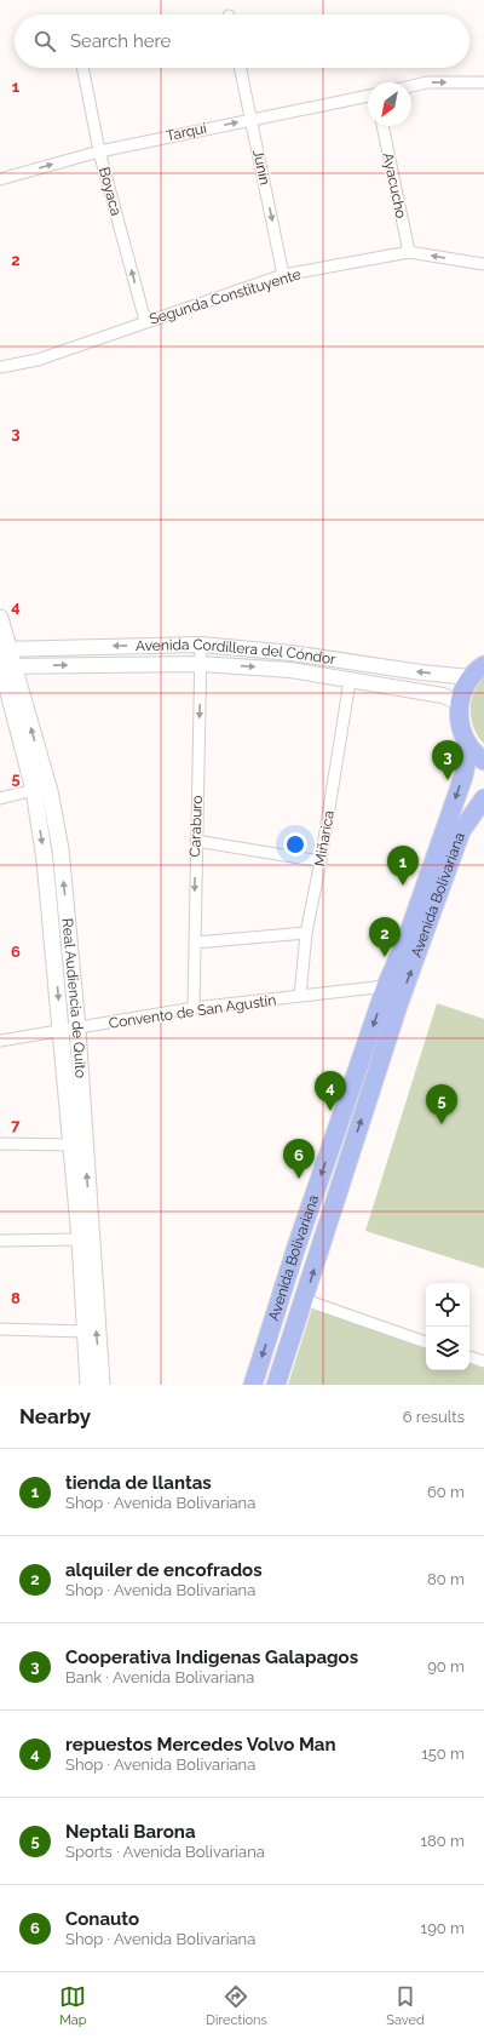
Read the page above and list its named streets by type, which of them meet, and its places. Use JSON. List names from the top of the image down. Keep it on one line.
{"streets":{"main road":["Avenida Bolivariana","Real Audiencia de Quito"],"street":["Tarqui","Junín","Ayacucho","Boyaca","Segunda Constituyente","Avenida Cordillera del Cóndor","Caraburo","Miñarica","Convento de San Agustín"]},"crossings":[["Tarqui","Junín"],["Tarqui","Boyaca"],["Junín","Segunda Constituyente"],["Ayacucho","Segunda Constituyente"],["Boyaca","Segunda Constituyente"],["Avenida Cordillera del Cóndor","Caraburo"],["Avenida Cordillera del Cóndor","Miñarica"],["Avenida Cordillera del Cóndor","Real Audiencia de Quito"],["Caraburo","Convento de San Agustín"],["Miñarica","Convento de San Agustín"],["Avenida Bolivariana","Convento de San Agustín"],["Real Audiencia de Quito","Convento de San Agustín"]],"one_way":["Tarqui","Junín","Boyaca","Caraburo"],"north":"bottom left","page":{"search":"Search here","pins":["3","1","2","4","5","6"],"heading":["Nearby","6 results"],"list":[{"mark":"1","name":"tienda de llantas","note":"Shop · Avenida Bolivariana","value":"60 m"},{"mark":"2","name":"alquiler de encofrados","note":"Shop · Avenida Bolivariana","value":"80 m"},{"mark":"3","name":"Cooperativa Indigenas Galapagos","note":"Bank · Avenida Bolivariana","value":"90 m"},{"mark":"4","name":"repuestos Mercedes Volvo Man","note":"Shop · Avenida Bolivariana","value":"150 m"},{"mark":"5","name":"Neptali Barona","note":"Sports · Avenida Bolivariana","value":"180 m"},{"mark":"6","name":"Conauto","note":"Shop · Avenida Bolivariana","value":"190 m"}],"nav":["Map","Directions","Saved"]},"grid":{"rows":["1","2","3","4","5","6","7","8"]}}
